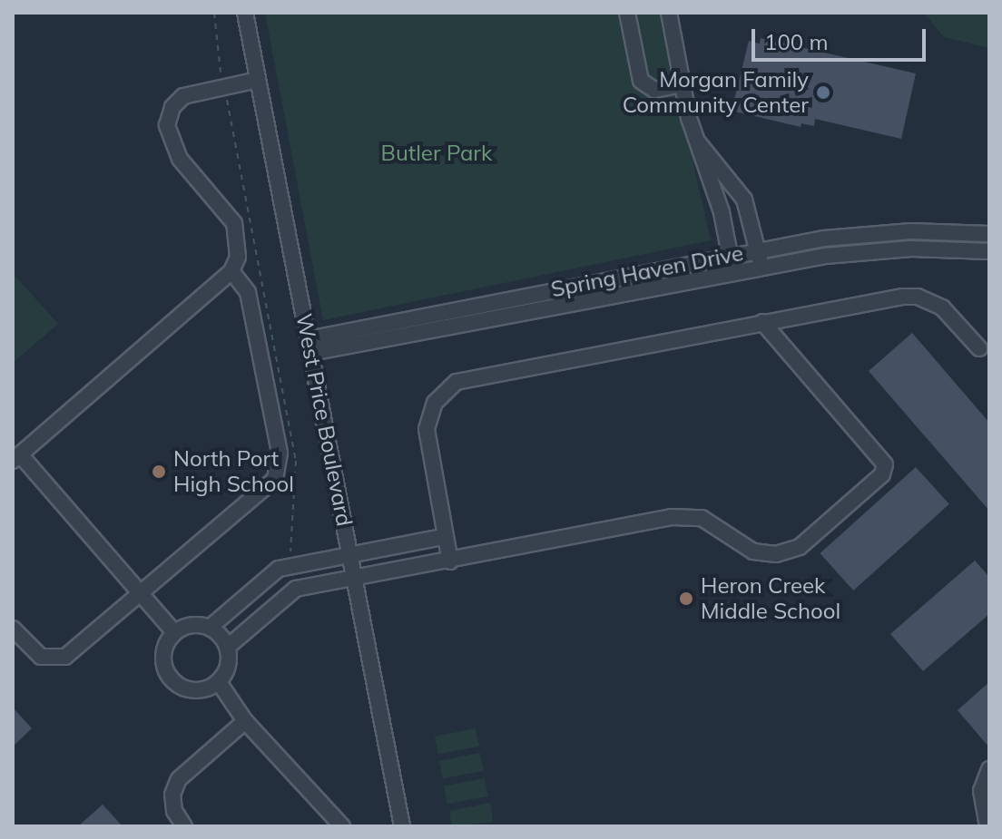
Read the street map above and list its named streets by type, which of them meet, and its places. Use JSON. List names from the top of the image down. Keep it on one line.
{"streets":{"street":["Spring Haven Drive","West Price Boulevard"]},"crossings":[["Spring Haven Drive","West Price Boulevard"]],"parks":["Butler Park"],"places":["Morgan Family Community Center","North Port High School","Heron Creek Middle School"],"scale_bar":"100 m"}
